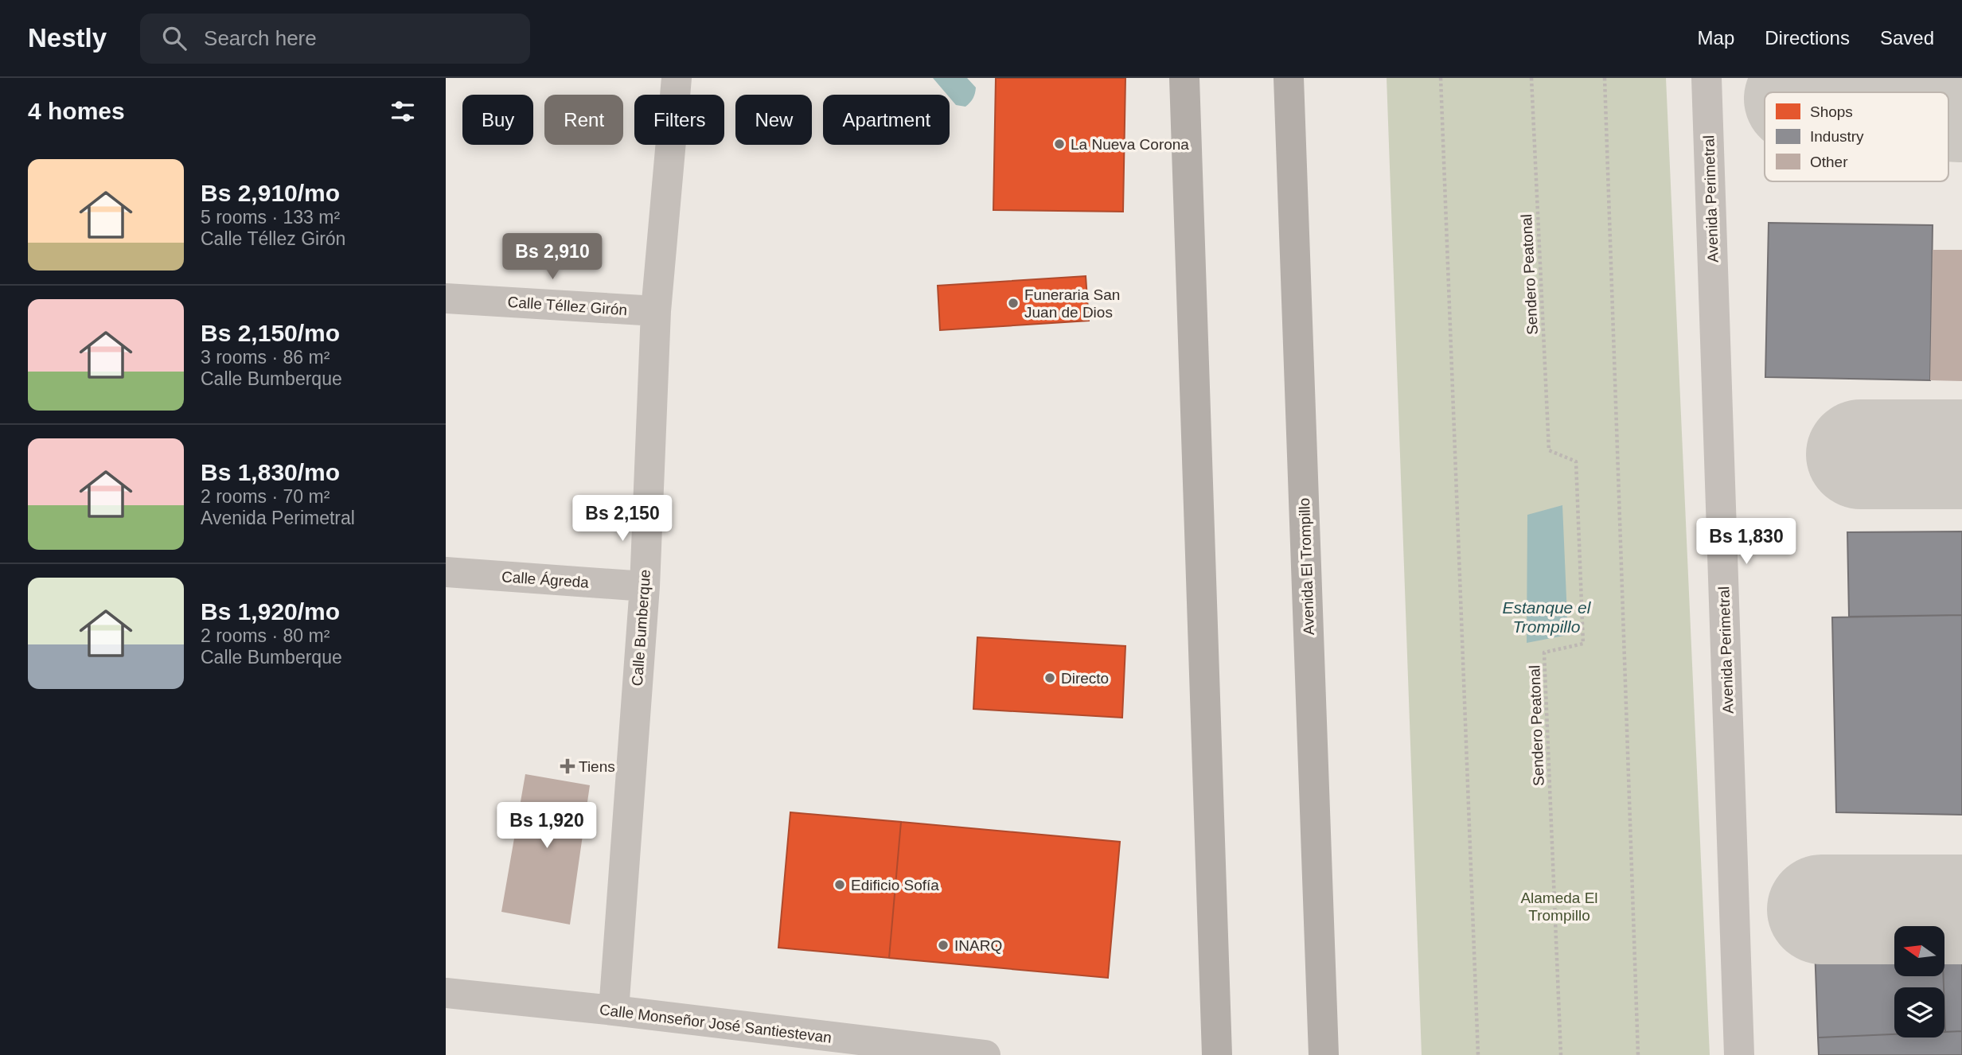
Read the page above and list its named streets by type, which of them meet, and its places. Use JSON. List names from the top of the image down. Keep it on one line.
{"streets":{"main road":["Avenida El Trompillo"],"street":["Avenida Perimetral","Calle Téllez Girón","Calle Ágreda","Calle Bumberque","Calle Monseñor José Santiestevan"],"path":["Sendero Peatonal"]},"crossings":[["Calle Téllez Girón","Calle Bumberque"],["Calle Ágreda","Calle Bumberque"],["Calle Bumberque","Calle Monseñor José Santiestevan"]],"water":["Estanque el Trompillo"],"parks":["Alameda El Trompillo"],"places":{"other":["La Nueva Corona","Funeraria San Juan de Dios","Directo","Edificio Sofía","INARQ"],"health":["Tiens"]},"legend":["Shops","Industry","Other"],"north":"left","page":{"header":"Nestly","search":"Search here","nav":["Map","Directions","Saved"],"heading":"4 homes","chip":["Buy","Rent","Filters","New","Apartment"],"list":[{"name":"Bs 2,910/mo","note":"5 rooms · 133 m² · Calle Téllez Girón"},{"name":"Bs 2,150/mo","note":"3 rooms · 86 m² · Calle Bumberque"},{"name":"Bs 1,830/mo","note":"2 rooms · 70 m² · Avenida Perimetral"},{"name":"Bs 1,920/mo","note":"2 rooms · 80 m² · Calle Bumberque"}],"price":["Bs 2,910","Bs 2,150","Bs 1,830","Bs 1,920"]}}
